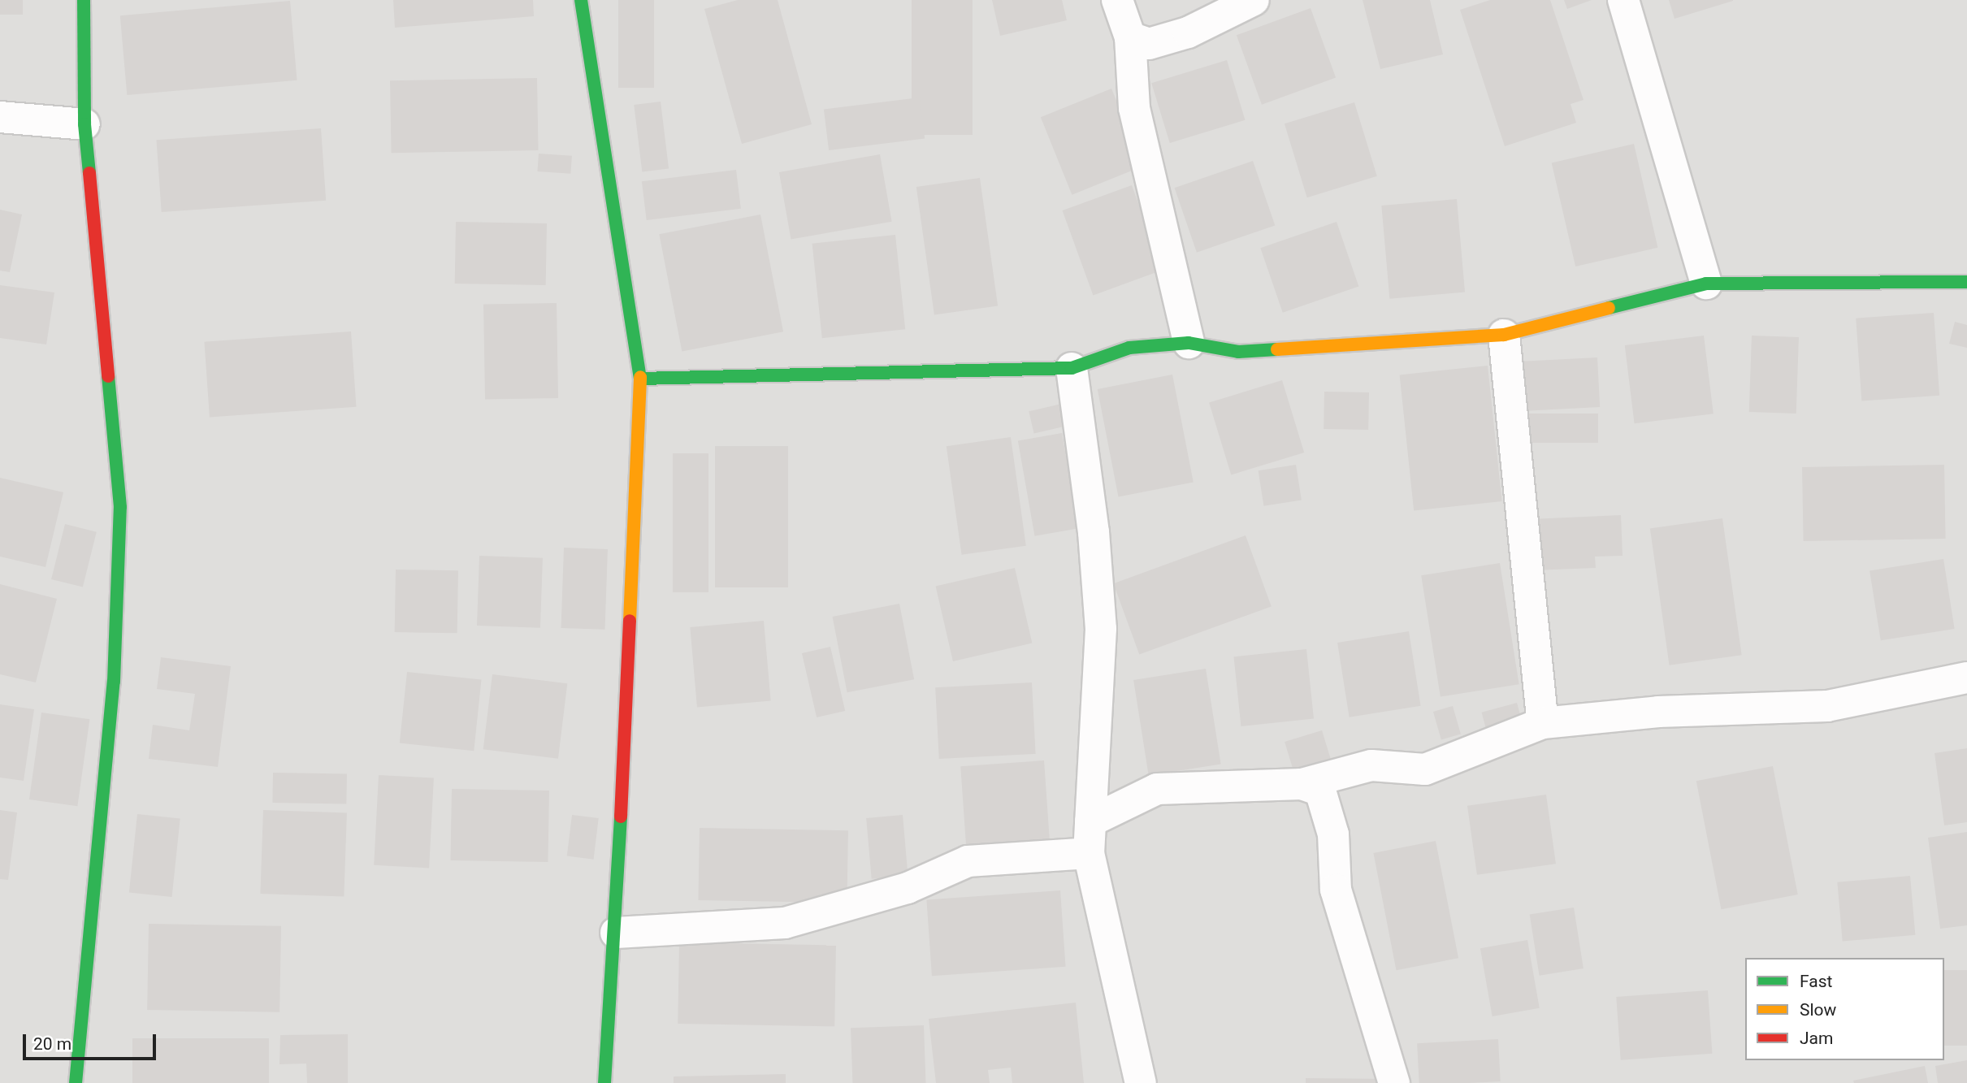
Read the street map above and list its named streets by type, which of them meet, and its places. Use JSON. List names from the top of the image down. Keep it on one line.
{"legend":["Fast","Slow","Jam"],"scale_bar":"20 m"}
